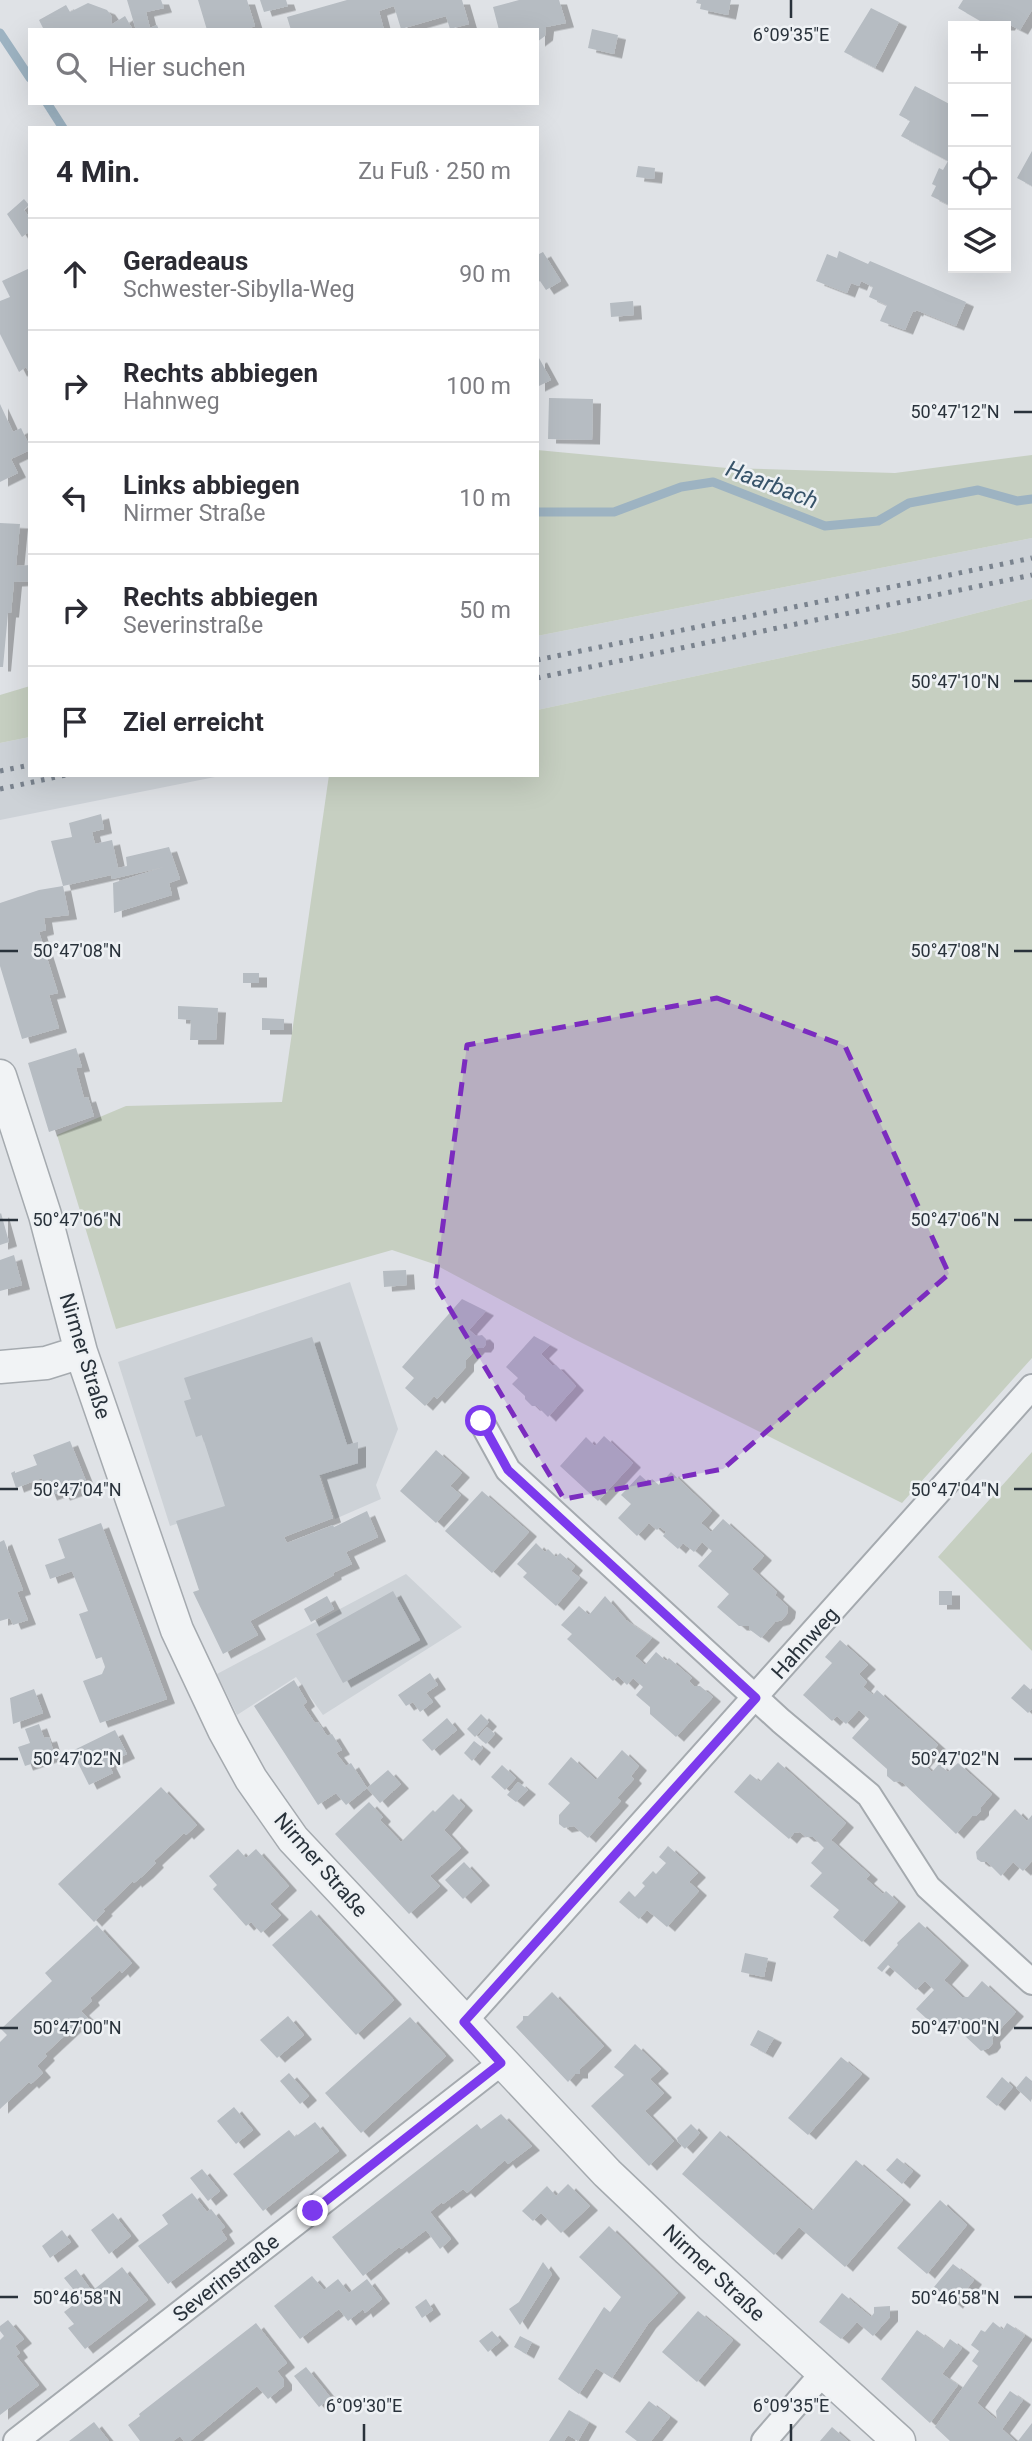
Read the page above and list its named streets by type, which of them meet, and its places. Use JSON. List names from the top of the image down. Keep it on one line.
{"streets":{"street":["Nirmer Straße","Hahnweg","Severinstraße"]},"crossings":[["Nirmer Straße","Hahnweg"],["Nirmer Straße","Severinstraße"]],"water":["Haarbach"],"page":{"map_buttons":["+","−"],"search":"Hier suchen","heading":["4 Min.","Zu Fuß · 250 m"],"list":[["Geradeaus","Schwester-Sibylla-Weg","90 m"],["Rechts abbiegen","Hahnweg","100 m"],["Links abbiegen","Nirmer Straße","10 m"],["Rechts abbiegen","Severinstraße","50 m"],"Ziel erreicht"]},"coordinates":["6°09'35\"E","50°47'12\"N","50°47'10\"N","50°47'08\"N","50°47'06\"N","50°47'04\"N","50°47'02\"N","50°47'00\"N","50°46'58\"N","6°09'30\"E"]}
